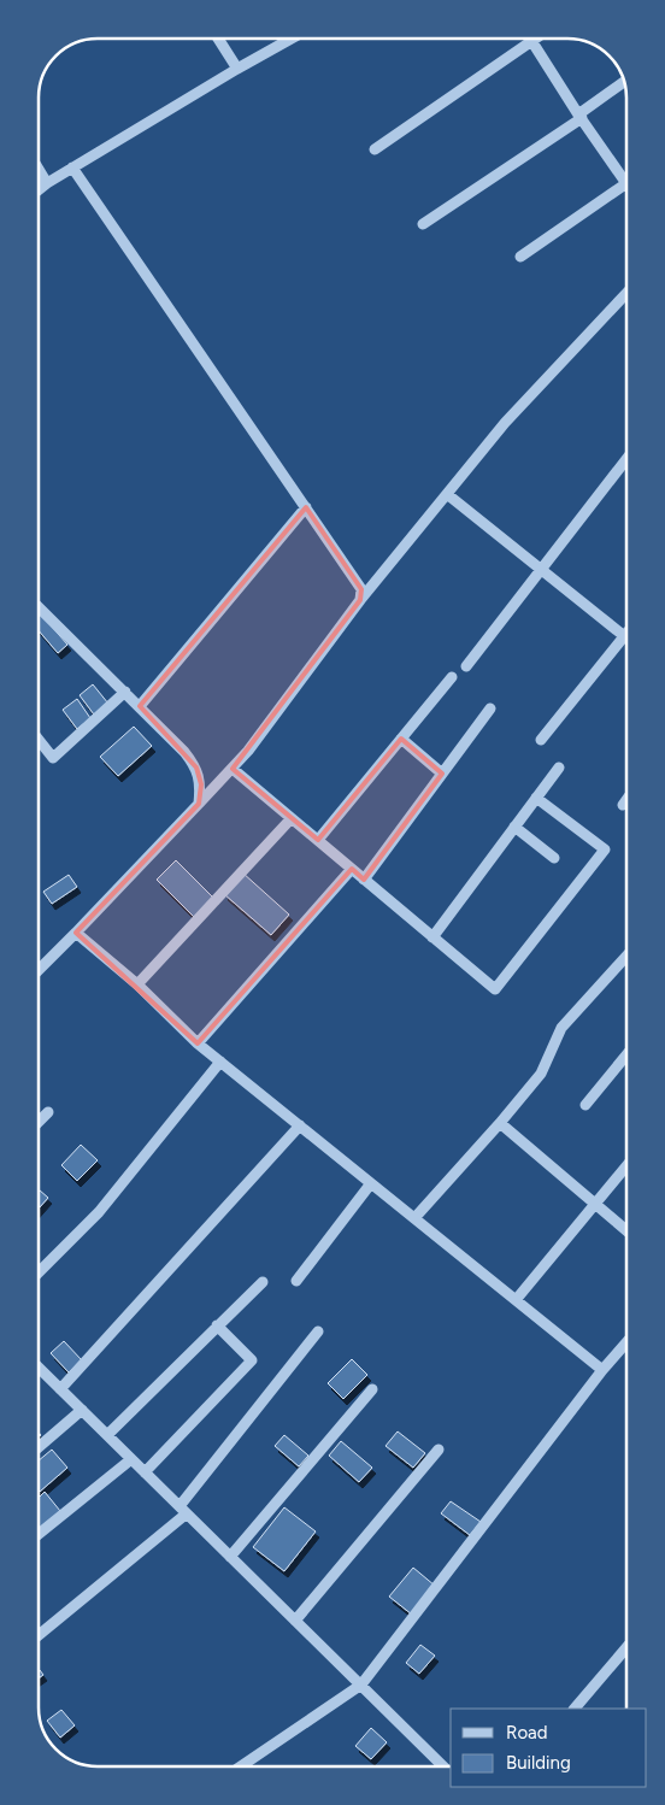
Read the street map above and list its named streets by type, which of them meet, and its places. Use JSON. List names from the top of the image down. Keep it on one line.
{"legend":["Road","Building"]}
